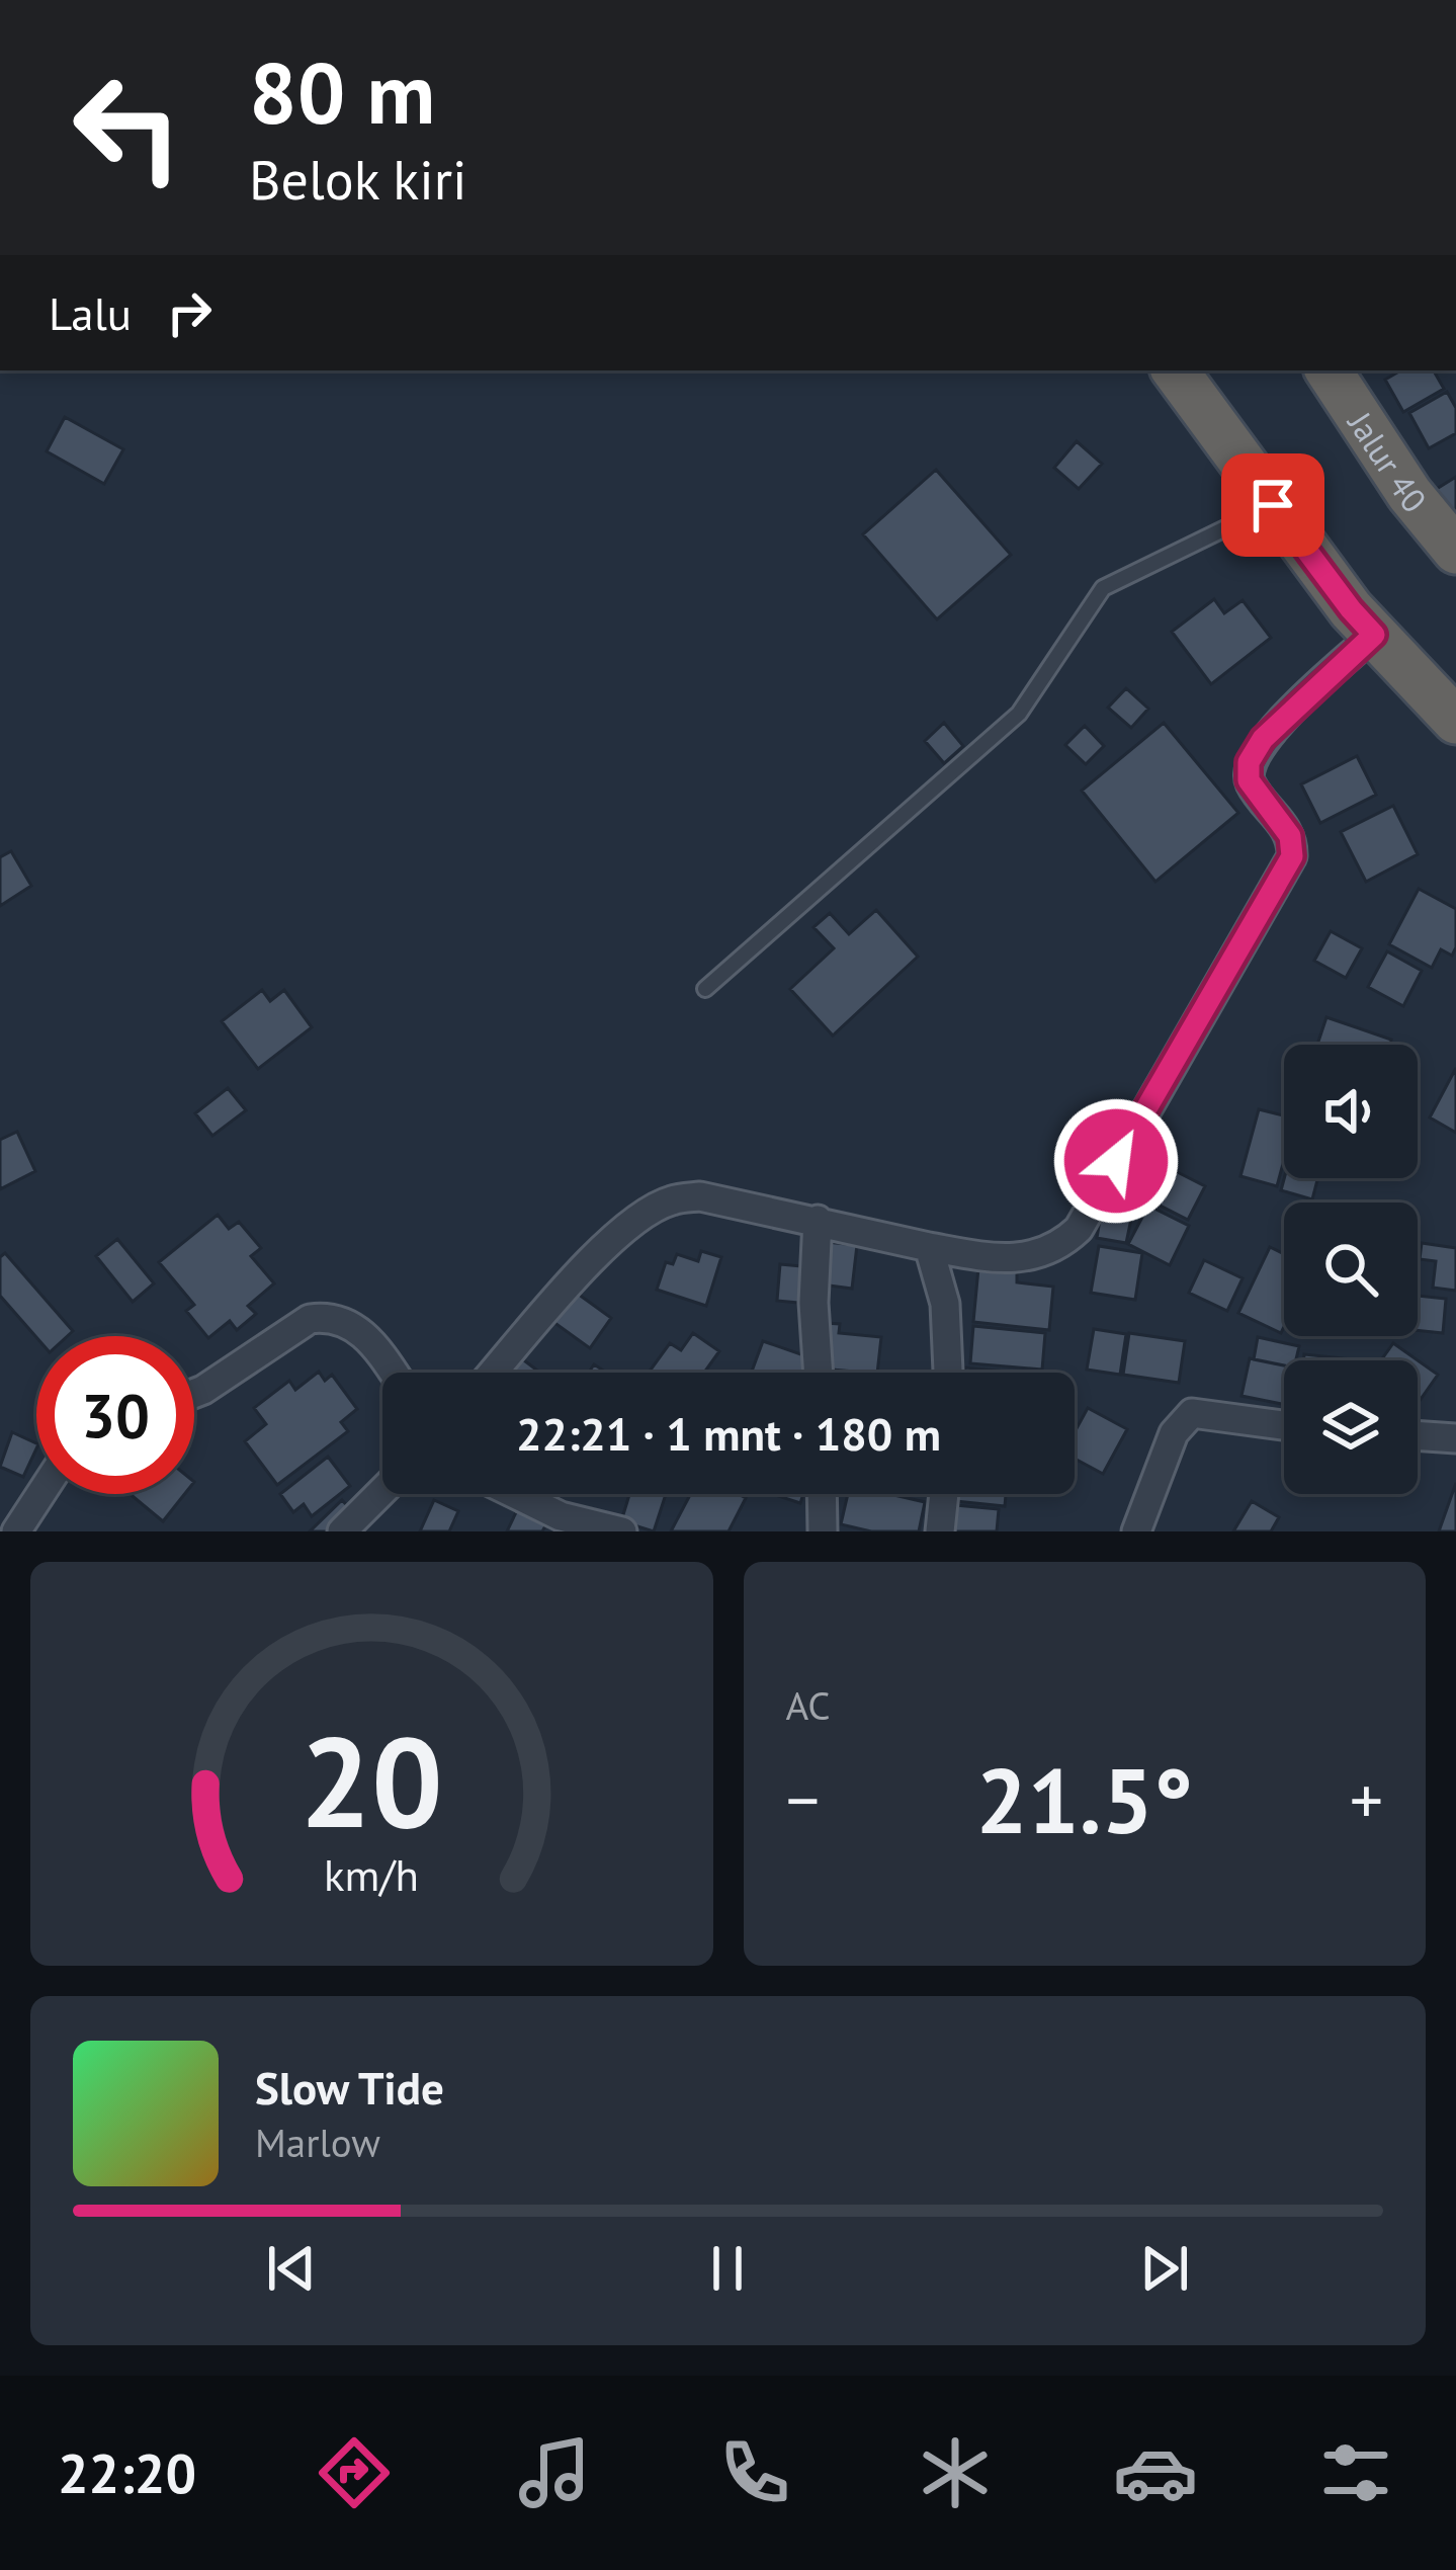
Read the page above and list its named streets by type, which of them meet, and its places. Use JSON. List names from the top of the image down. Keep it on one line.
{"streets":{"highway":["Jalur 40"]},"page":{"turn":["80 m","Belok kiri"],"then":"Lalu","limit":"30","trip":"22:21 · 1 mnt · 180 m","tile":"AC","heat":["−","21.5°","+"],"song":["Slow Tide","Marlow"],"tabs":"22:20","gauge":["20","km/h"]}}
